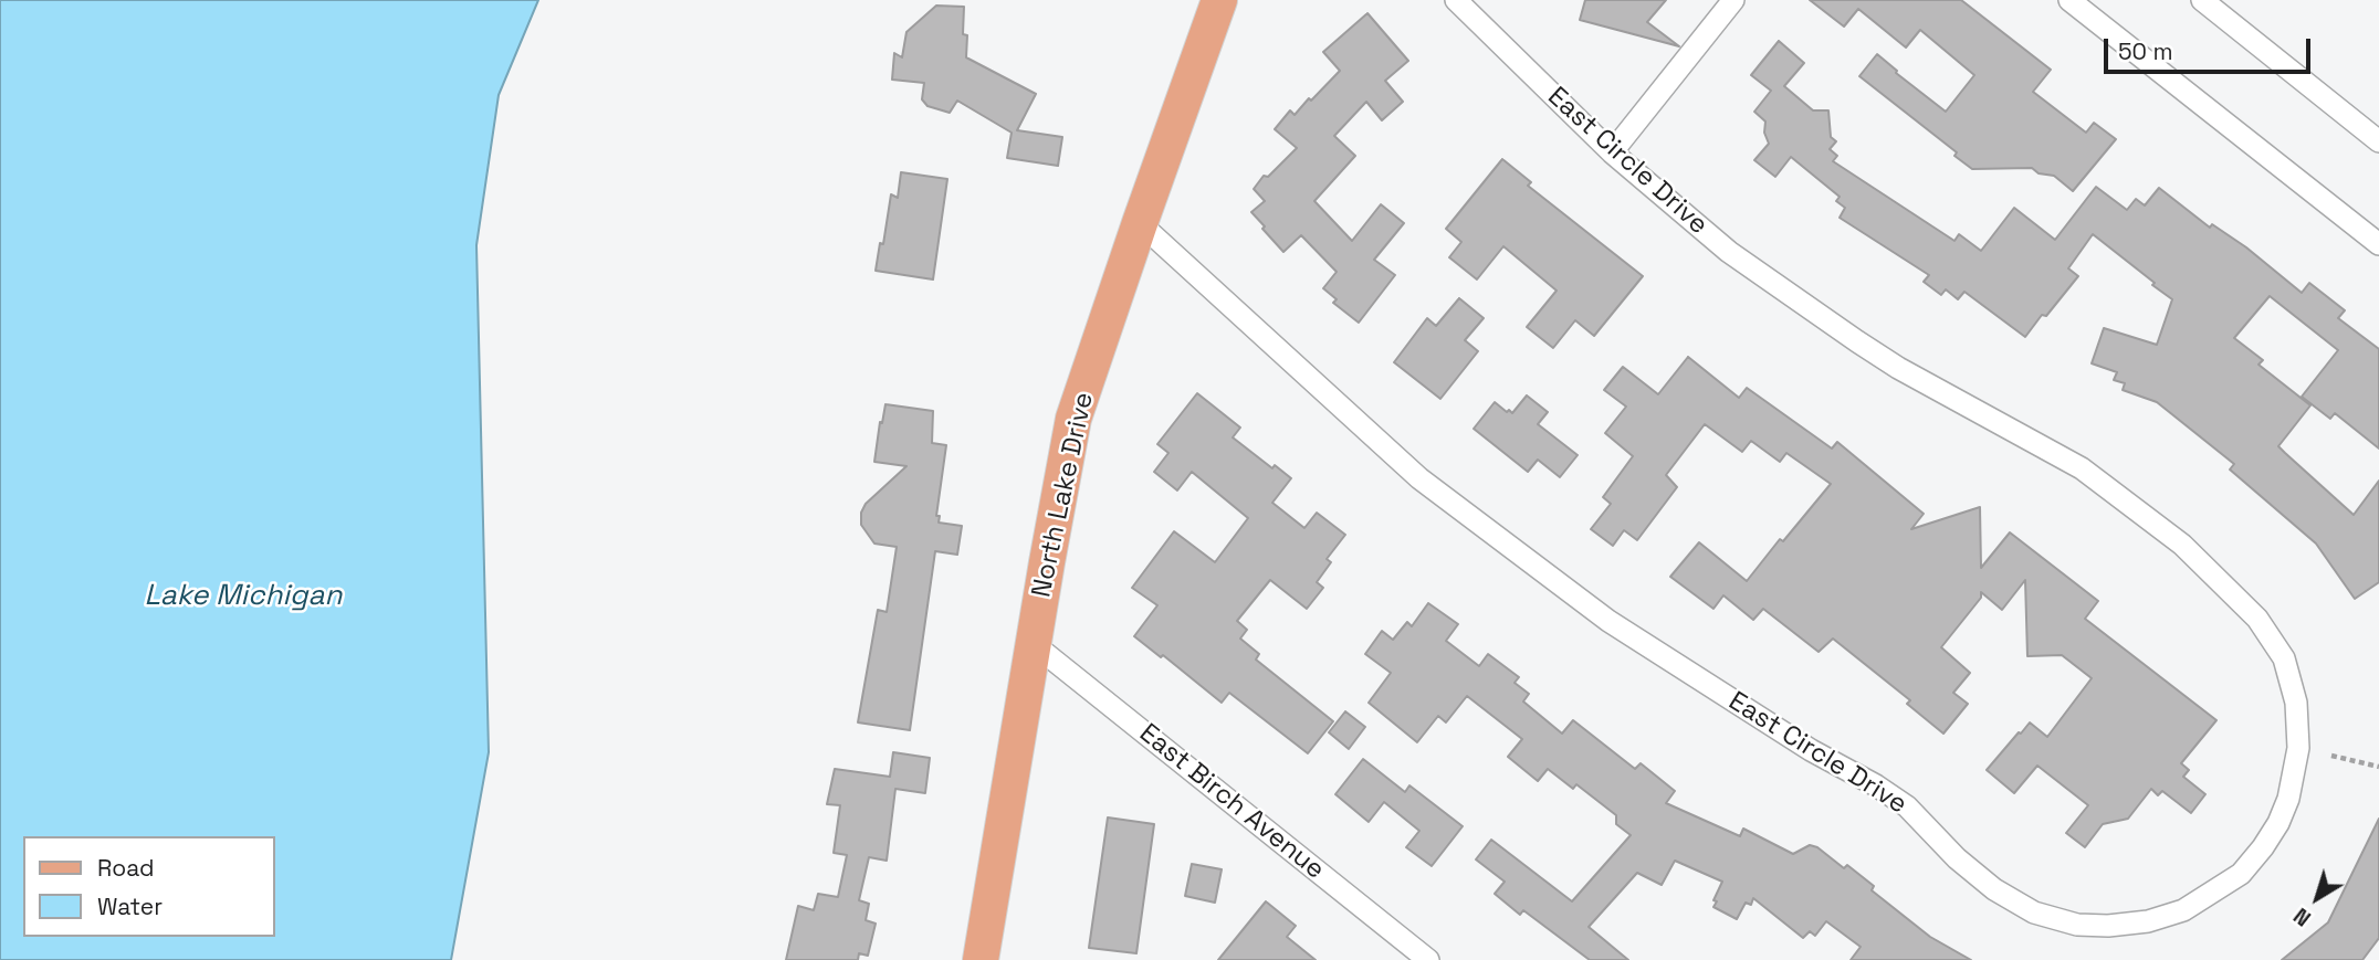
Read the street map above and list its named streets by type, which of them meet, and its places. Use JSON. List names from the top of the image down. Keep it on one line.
{"streets":{"main road":["North Lake Drive"],"street":["East Circle Drive","East Birch Avenue"]},"crossings":[["East Circle Drive","North Lake Drive"],["North Lake Drive","East Birch Avenue"]],"water":["Lake Michigan"],"legend":["Road","Water"],"scale_bar":"50 m","north":"bottom left"}
